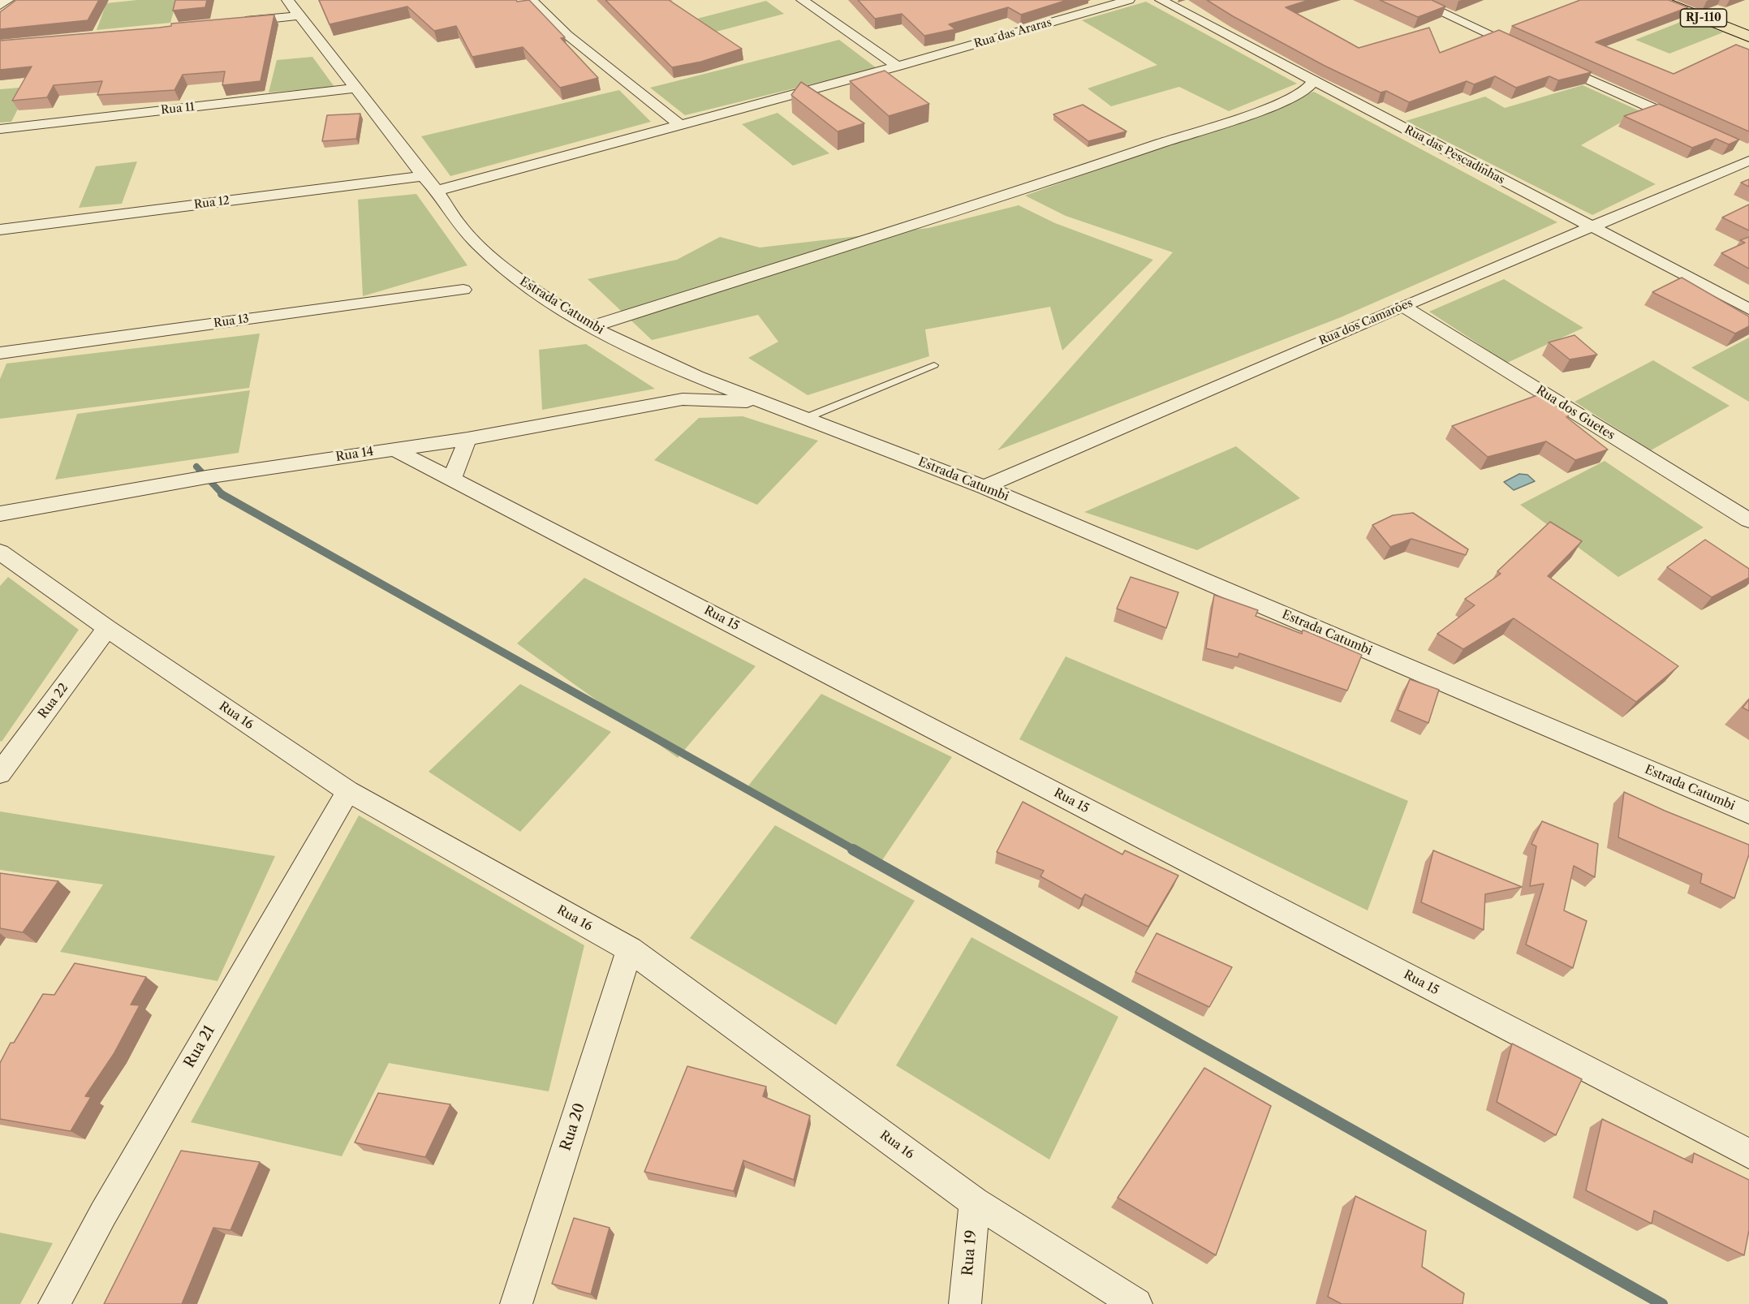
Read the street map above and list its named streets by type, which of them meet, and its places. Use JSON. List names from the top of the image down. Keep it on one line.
{"streets":{"main road":["RJ-110"],"street":["Rua das Araras","Rua 11","Rua das Pescadinhas","Rua 12","Estrada Catumbi","Rua 13","Rua dos Camarões","Rua dos Guetes","Rua 14","Rua 15","Rua 22","Rua 16","Rua 21","Rua 20","Rua 19"]},"crossings":[["Rua das Araras","Estrada Catumbi"],["Rua 11","Estrada Catumbi"],["Rua das Pescadinhas","Rua dos Camarões"],["Rua 12","Estrada Catumbi"],["Estrada Catumbi","Rua dos Camarões"],["Estrada Catumbi","Rua 14"],["Rua dos Camarões","Rua dos Guetes"],["Rua 14","Rua 15"],["Rua 22","Rua 16"],["Rua 16","Rua 21"],["Rua 16","Rua 20"],["Rua 16","Rua 19"]]}
